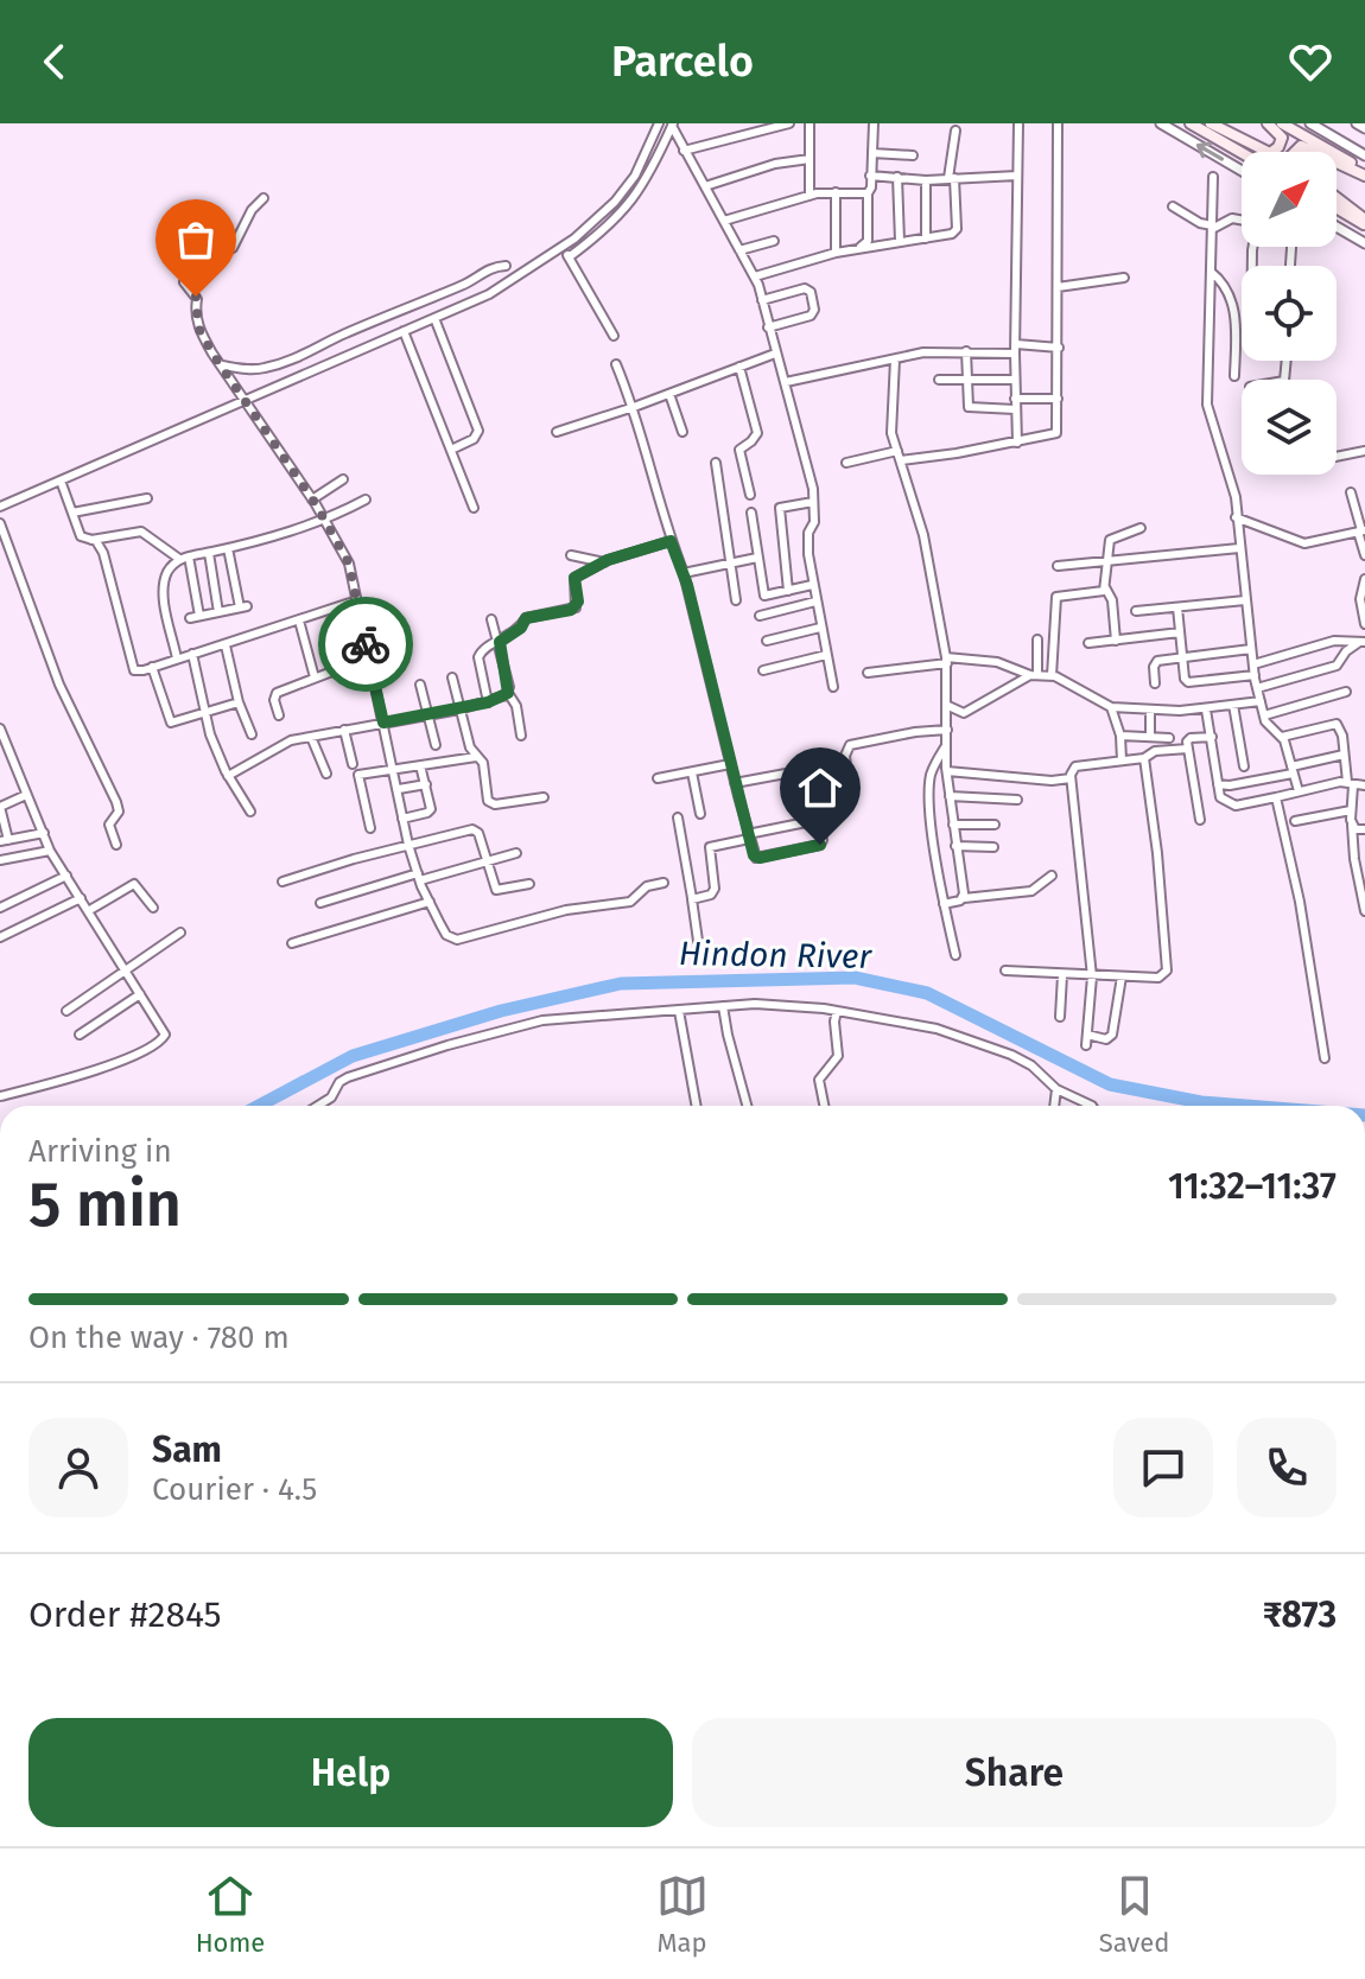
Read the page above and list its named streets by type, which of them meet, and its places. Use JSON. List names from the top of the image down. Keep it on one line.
{"water":["Hindon River"],"north":"top right","page":{"header":"Parcelo","heading":["5 min","Arriving in","11:32–11:37"],"panel":["Sam","Courier · 4.5","Order #2845","₹873"],"bar":"On the way · 780 m","buttons":["Help","Share"],"tabs":["Home","Map","Saved"]}}
